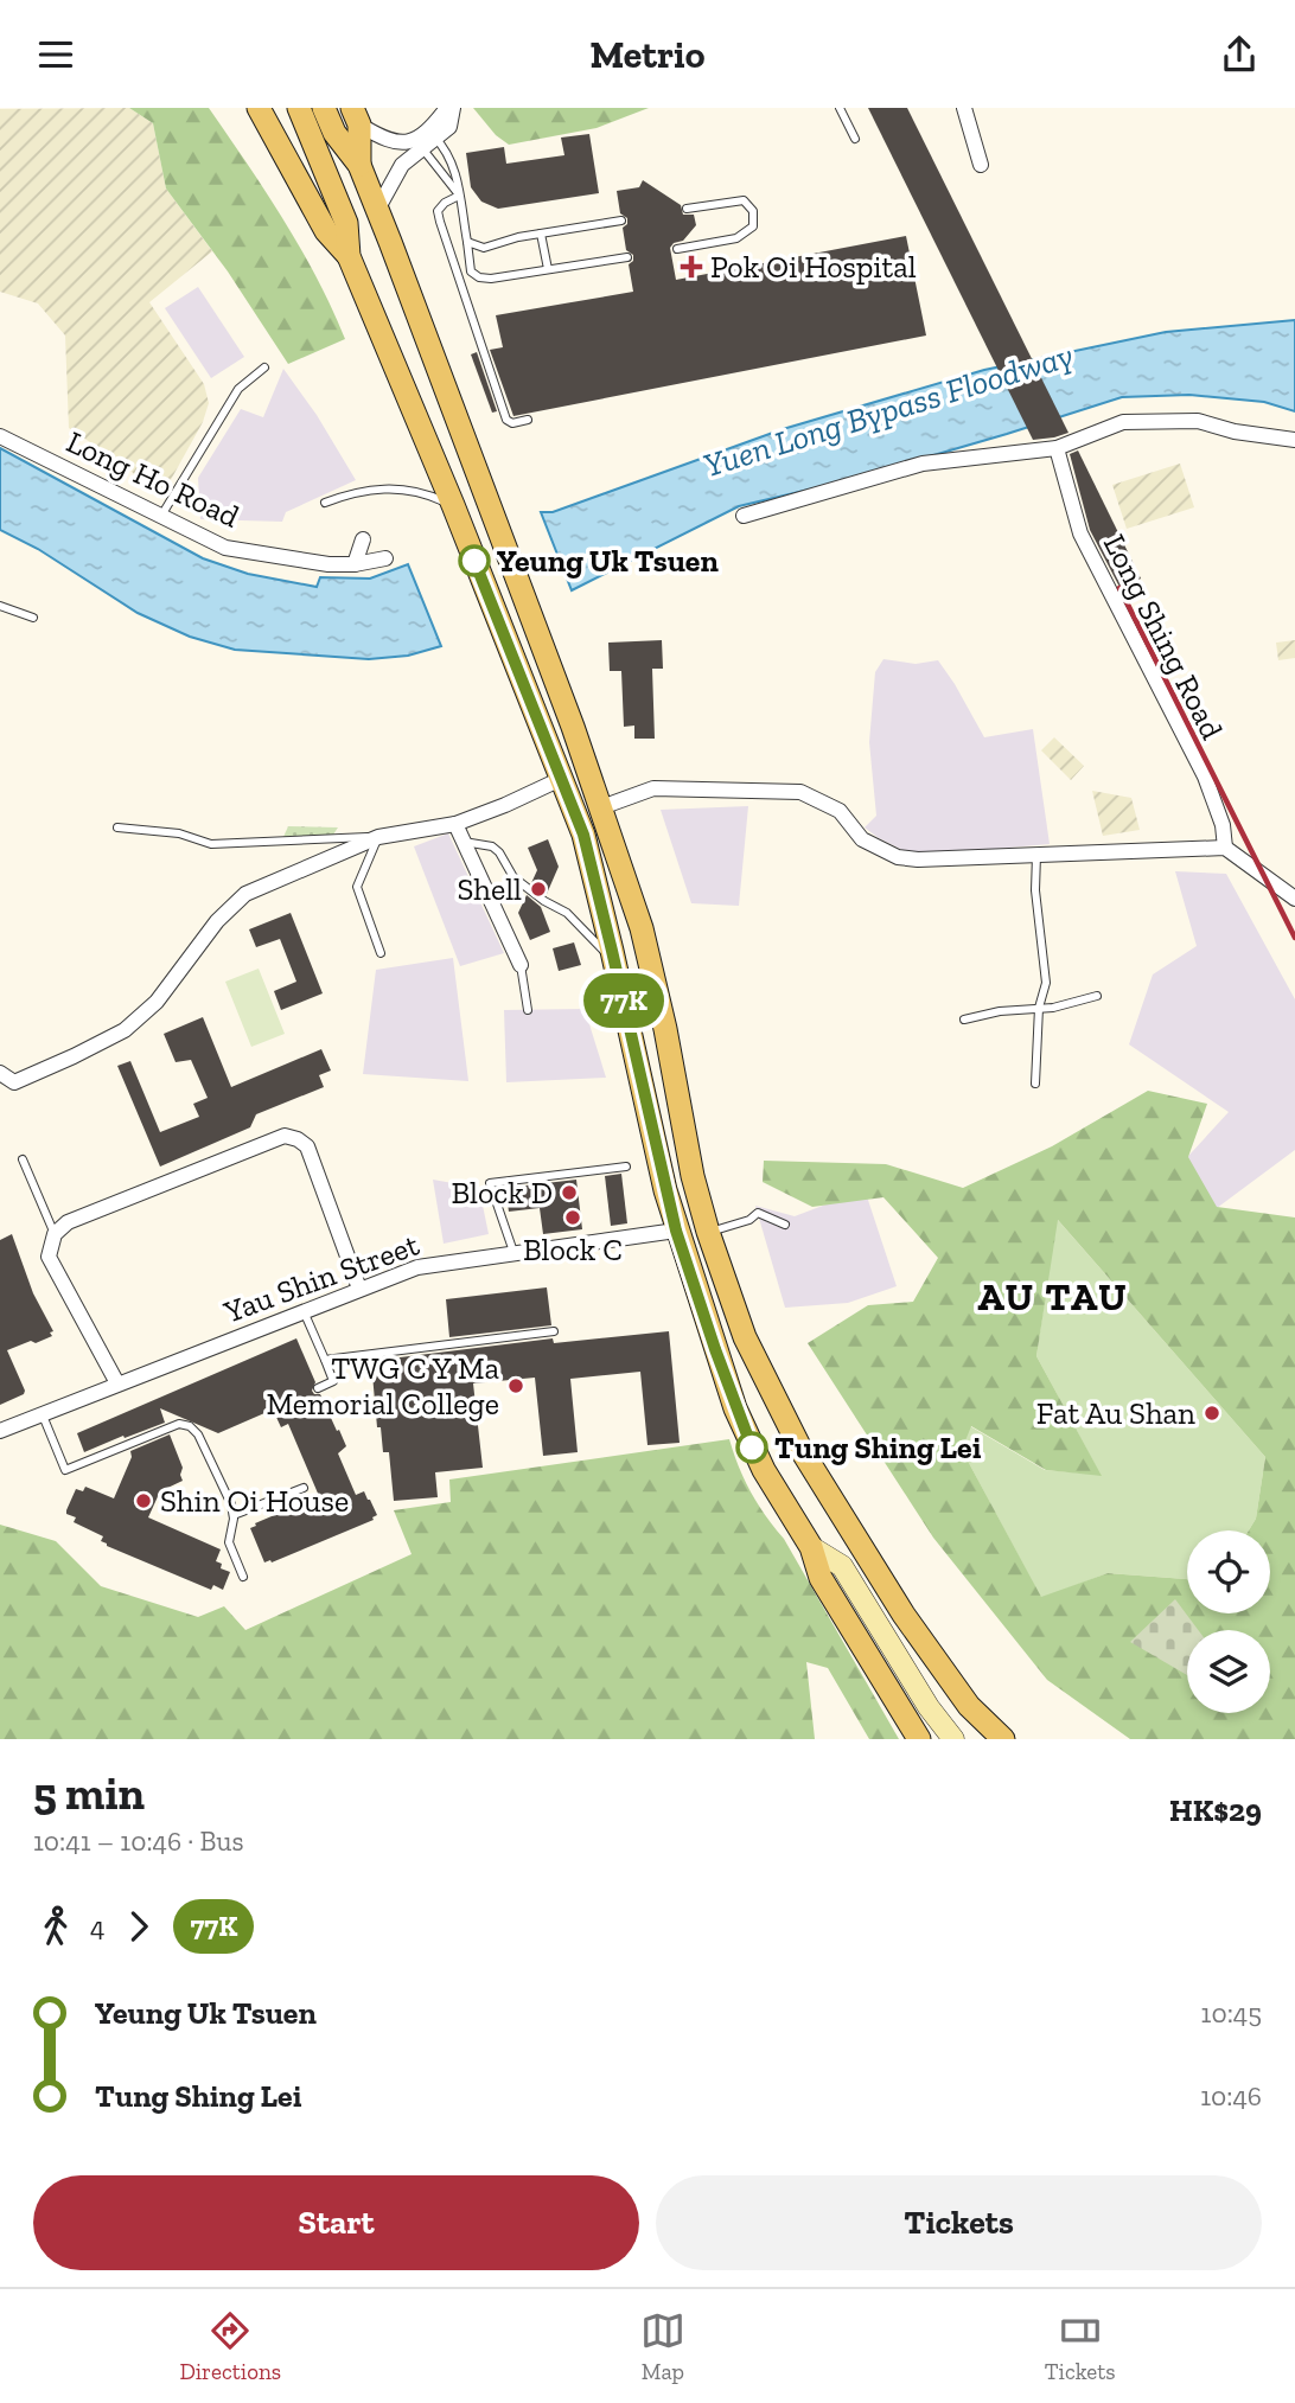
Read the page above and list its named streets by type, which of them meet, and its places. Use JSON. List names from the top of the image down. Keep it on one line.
{"streets":{"street":["Long Ho Road","Long Shing Road","Yau Shin Street"]},"districts":["AU TAU"],"water":["Yuen Long Bypass Floodway"],"places":{"health":["Pok Oi Hospital"],"other":["Yeung Uk Tsuen","Shell","Block D","Block C","TWG C Y Ma Memorial College","Fat Au Shan","Tung Shing Lei","Shin Oi House"]},"lines":["bus line 77K"],"page":{"header":"Metrio","on_map":"77K","heading":["5 min","10:41 – 10:46 · Bus","HK$29"],"legs":["4","77K"],"list":[{"name":"Yeung Uk Tsuen","value":"10:45"},{"name":"Tung Shing Lei","value":"10:46"}],"buttons":["Start","Tickets"],"tabs":["Directions","Map","Tickets"]}}
